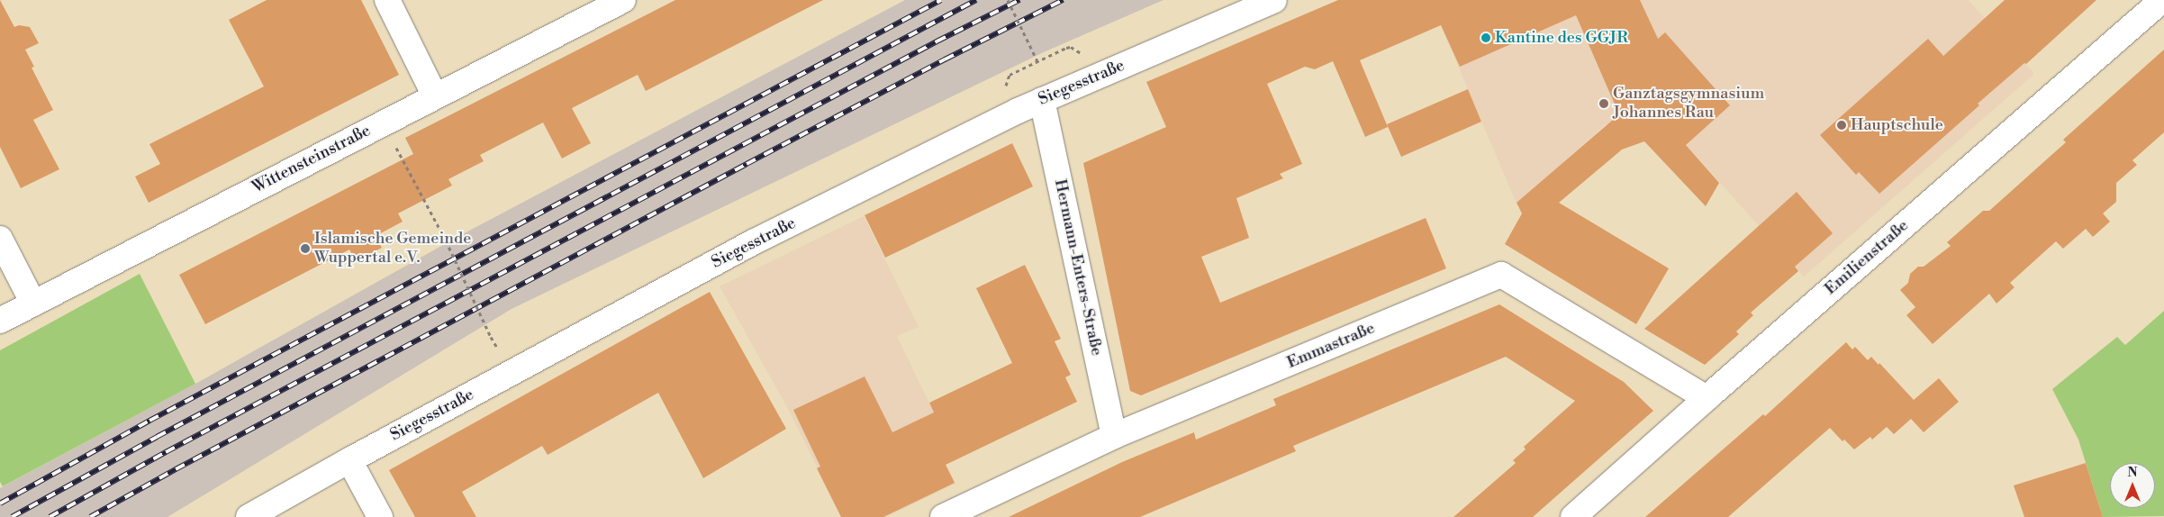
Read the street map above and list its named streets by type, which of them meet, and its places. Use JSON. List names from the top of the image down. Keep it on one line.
{"streets":{"street":["Siegesstraße","Wittensteinstraße","Emilienstraße","Hermann-Enters-Straße","Emmastraße"]},"crossings":[["Siegesstraße","Hermann-Enters-Straße"],["Emilienstraße","Emmastraße"],["Hermann-Enters-Straße","Emmastraße"]],"places":["Kantine des GGJR","Ganztagsgymnasium Johannes Rau","Hauptschule","Islamische Gemeinde Wuppertal e.V."],"north":"top"}
